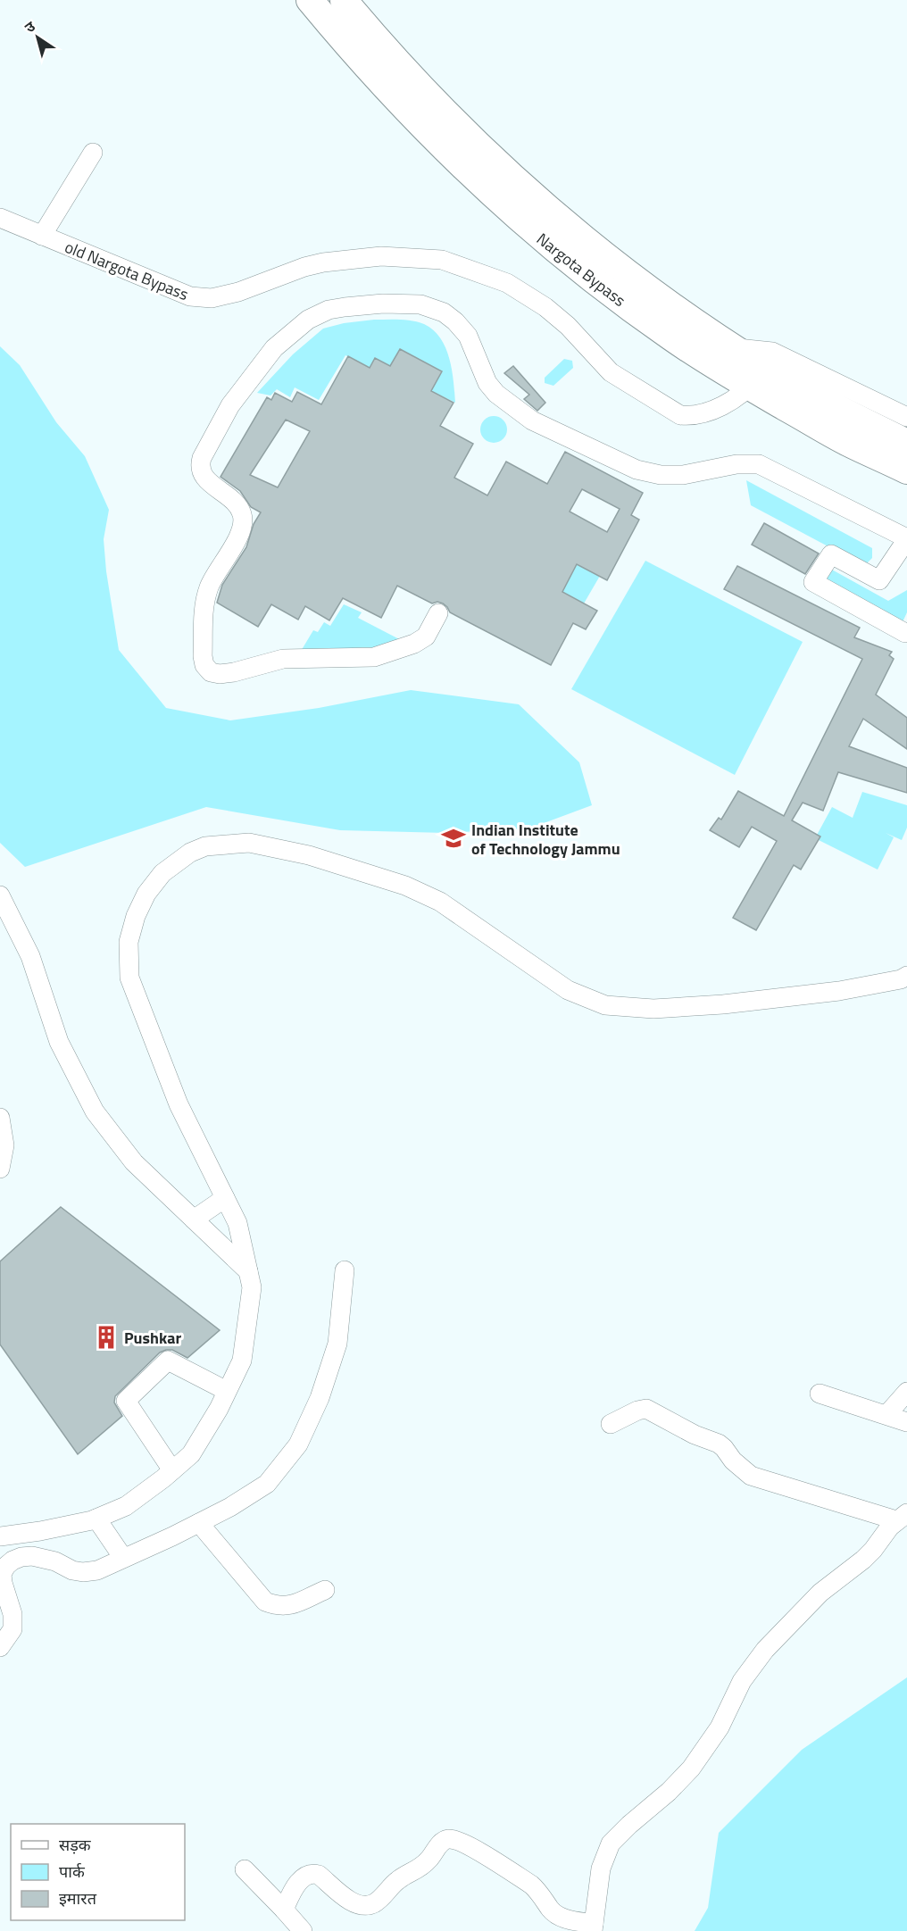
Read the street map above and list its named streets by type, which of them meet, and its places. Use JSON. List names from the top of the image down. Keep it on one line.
{"streets":{"highway":["Nargota Bypass"],"street":["old Nargota Bypass"]},"crossings":[["Nargota Bypass","old Nargota Bypass"]],"places":{"school or university":["Indian Institute of Technology Jammu"],"building":["Pushkar"]},"legend":["सड़क","पार्क","इमारत"],"north":"top left"}
